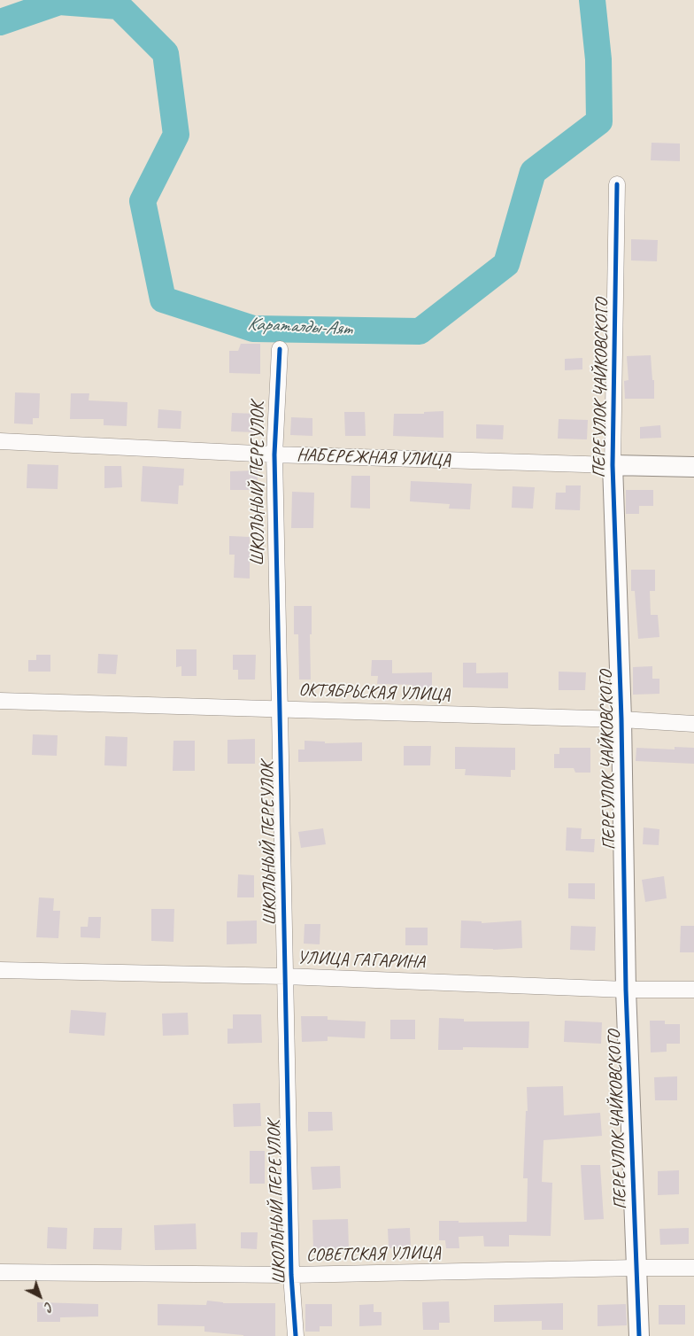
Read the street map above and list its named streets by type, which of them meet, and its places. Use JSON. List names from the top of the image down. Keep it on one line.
{"streets":{"street":["ПЕРЕУЛОК ЧАЙКОВСКОГО","НАБЕРЕЖНАЯ УЛИЦА","ШКОЛЬНЫЙ ПЕРЕУЛОК","ОКТЯБРЬСКАЯ УЛИЦА","УЛИЦА ГАГАРИНА","СОВЕТСКАЯ УЛИЦА"]},"crossings":[["ПЕРЕУЛОК ЧАЙКОВСКОГО","НАБЕРЕЖНАЯ УЛИЦА"],["ПЕРЕУЛОК ЧАЙКОВСКОГО","ОКТЯБРЬСКАЯ УЛИЦА"],["ПЕРЕУЛОК ЧАЙКОВСКОГО","УЛИЦА ГАГАРИНА"],["ПЕРЕУЛОК ЧАЙКОВСКОГО","СОВЕТСКАЯ УЛИЦА"],["НАБЕРЕЖНАЯ УЛИЦА","ШКОЛЬНЫЙ ПЕРЕУЛОК"],["ШКОЛЬНЫЙ ПЕРЕУЛОК","ОКТЯБРЬСКАЯ УЛИЦА"],["ШКОЛЬНЫЙ ПЕРЕУЛОК","УЛИЦА ГАГАРИНА"],["ШКОЛЬНЫЙ ПЕРЕУЛОК","СОВЕТСКАЯ УЛИЦА"]],"water":["Караталды-Аят"],"north":"bottom right"}
